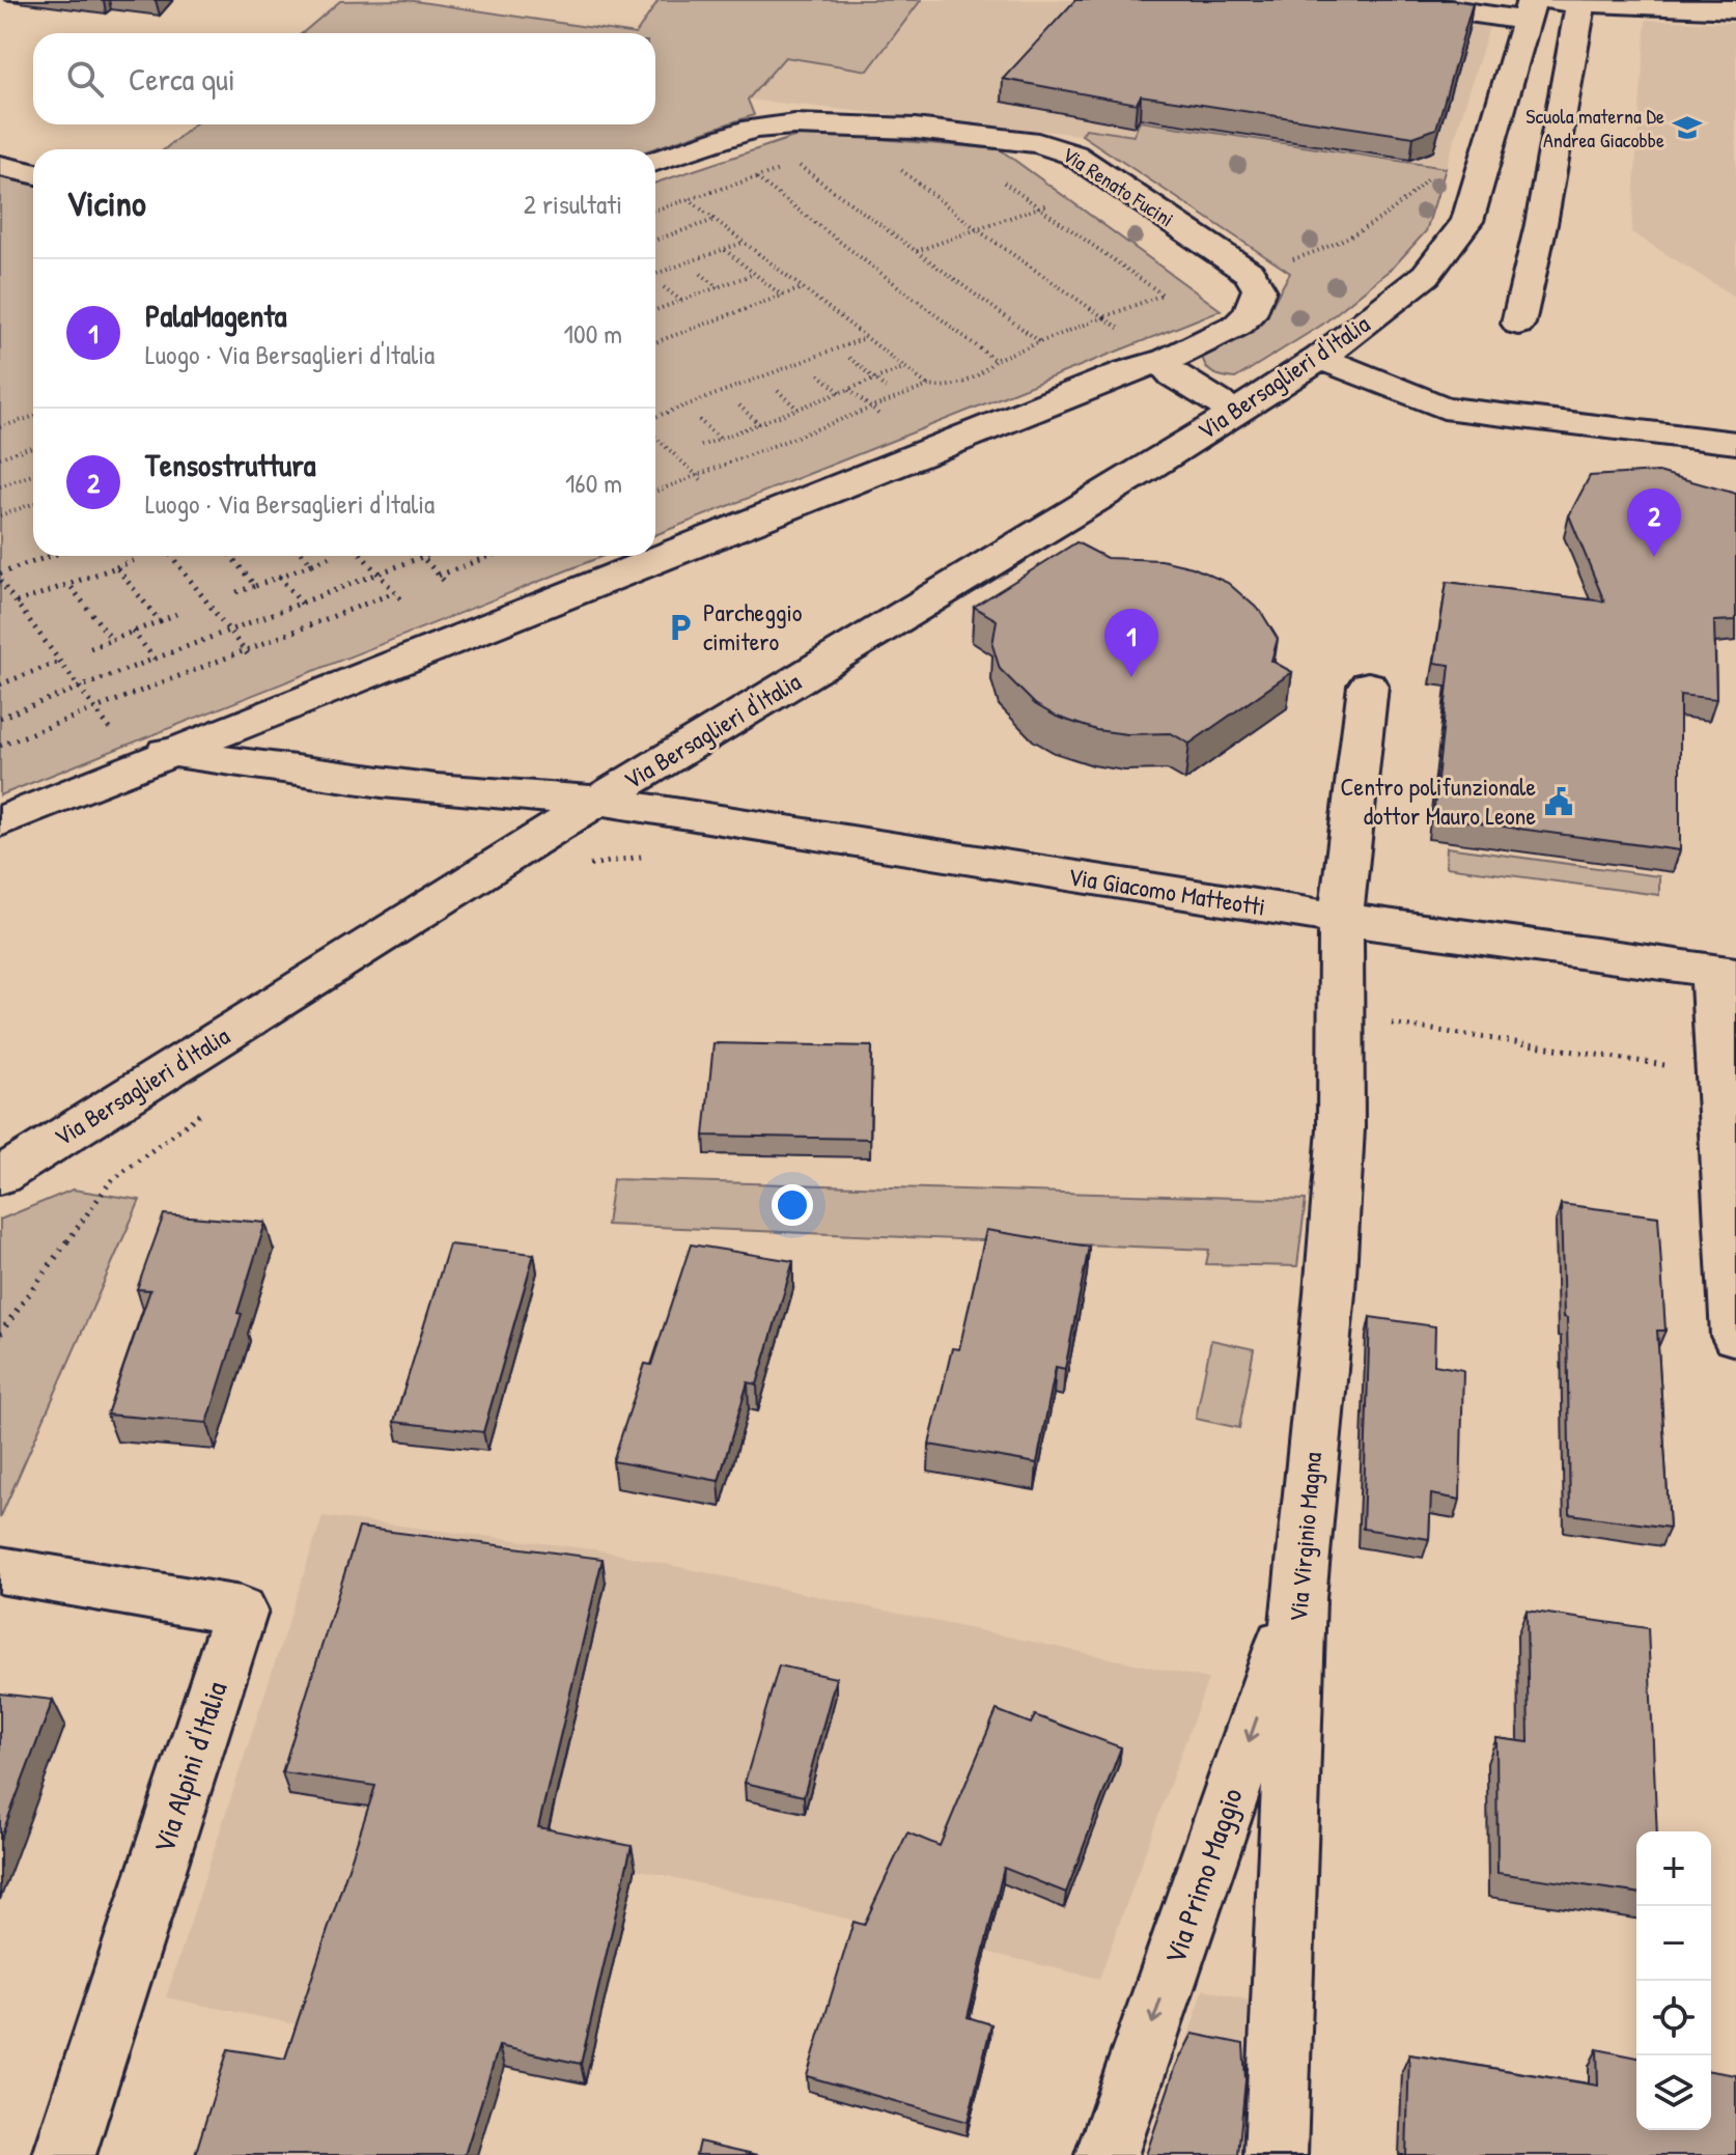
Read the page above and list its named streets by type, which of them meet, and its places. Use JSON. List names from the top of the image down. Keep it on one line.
{"streets":{"street":["Via Renato Fucini","Via Bersaglieri d'Italia","Via Giacomo Matteotti","Via Virginio Magna","Via Alpini d'Italia","Via Primo Maggio"]},"crossings":[["Via Bersaglieri d'Italia","Via Giacomo Matteotti"],["Via Giacomo Matteotti","Via Virginio Magna"],["Via Virginio Magna","Via Primo Maggio"]],"one_way":["Via Primo Maggio"],"places":{"school or university":["Scuola materna De Andrea Giacobbe"],"parking":["Parcheggio cimitero"],"public building":["Centro polifunzionale dottor Mauro Leone"]},"page":{"search":"Cerca qui","heading":["Vicino","2 risultati"],"list":[{"mark":"1","name":"PalaMagenta","note":"Luogo · Via Bersaglieri d'Italia","value":"100 m"},{"mark":"2","name":"Tensostruttura","note":"Luogo · Via Bersaglieri d'Italia","value":"160 m"}],"pins":["2","1"],"map_buttons":["+","−"]}}
